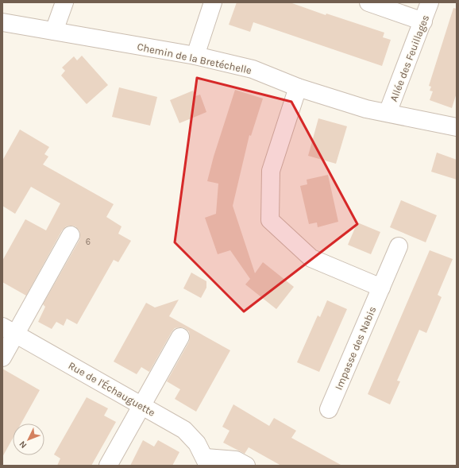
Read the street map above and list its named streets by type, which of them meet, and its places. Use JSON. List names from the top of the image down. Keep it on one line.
{"streets":{"street":["Chemin de la Bretéchelle","Allée des Feuillages","Impasse des Nabis","Rue de l'Échauguette"]},"crossings":[["Chemin de la Bretéchelle","Allée des Feuillages"]],"house_numbers":["6"],"north":"bottom left"}
